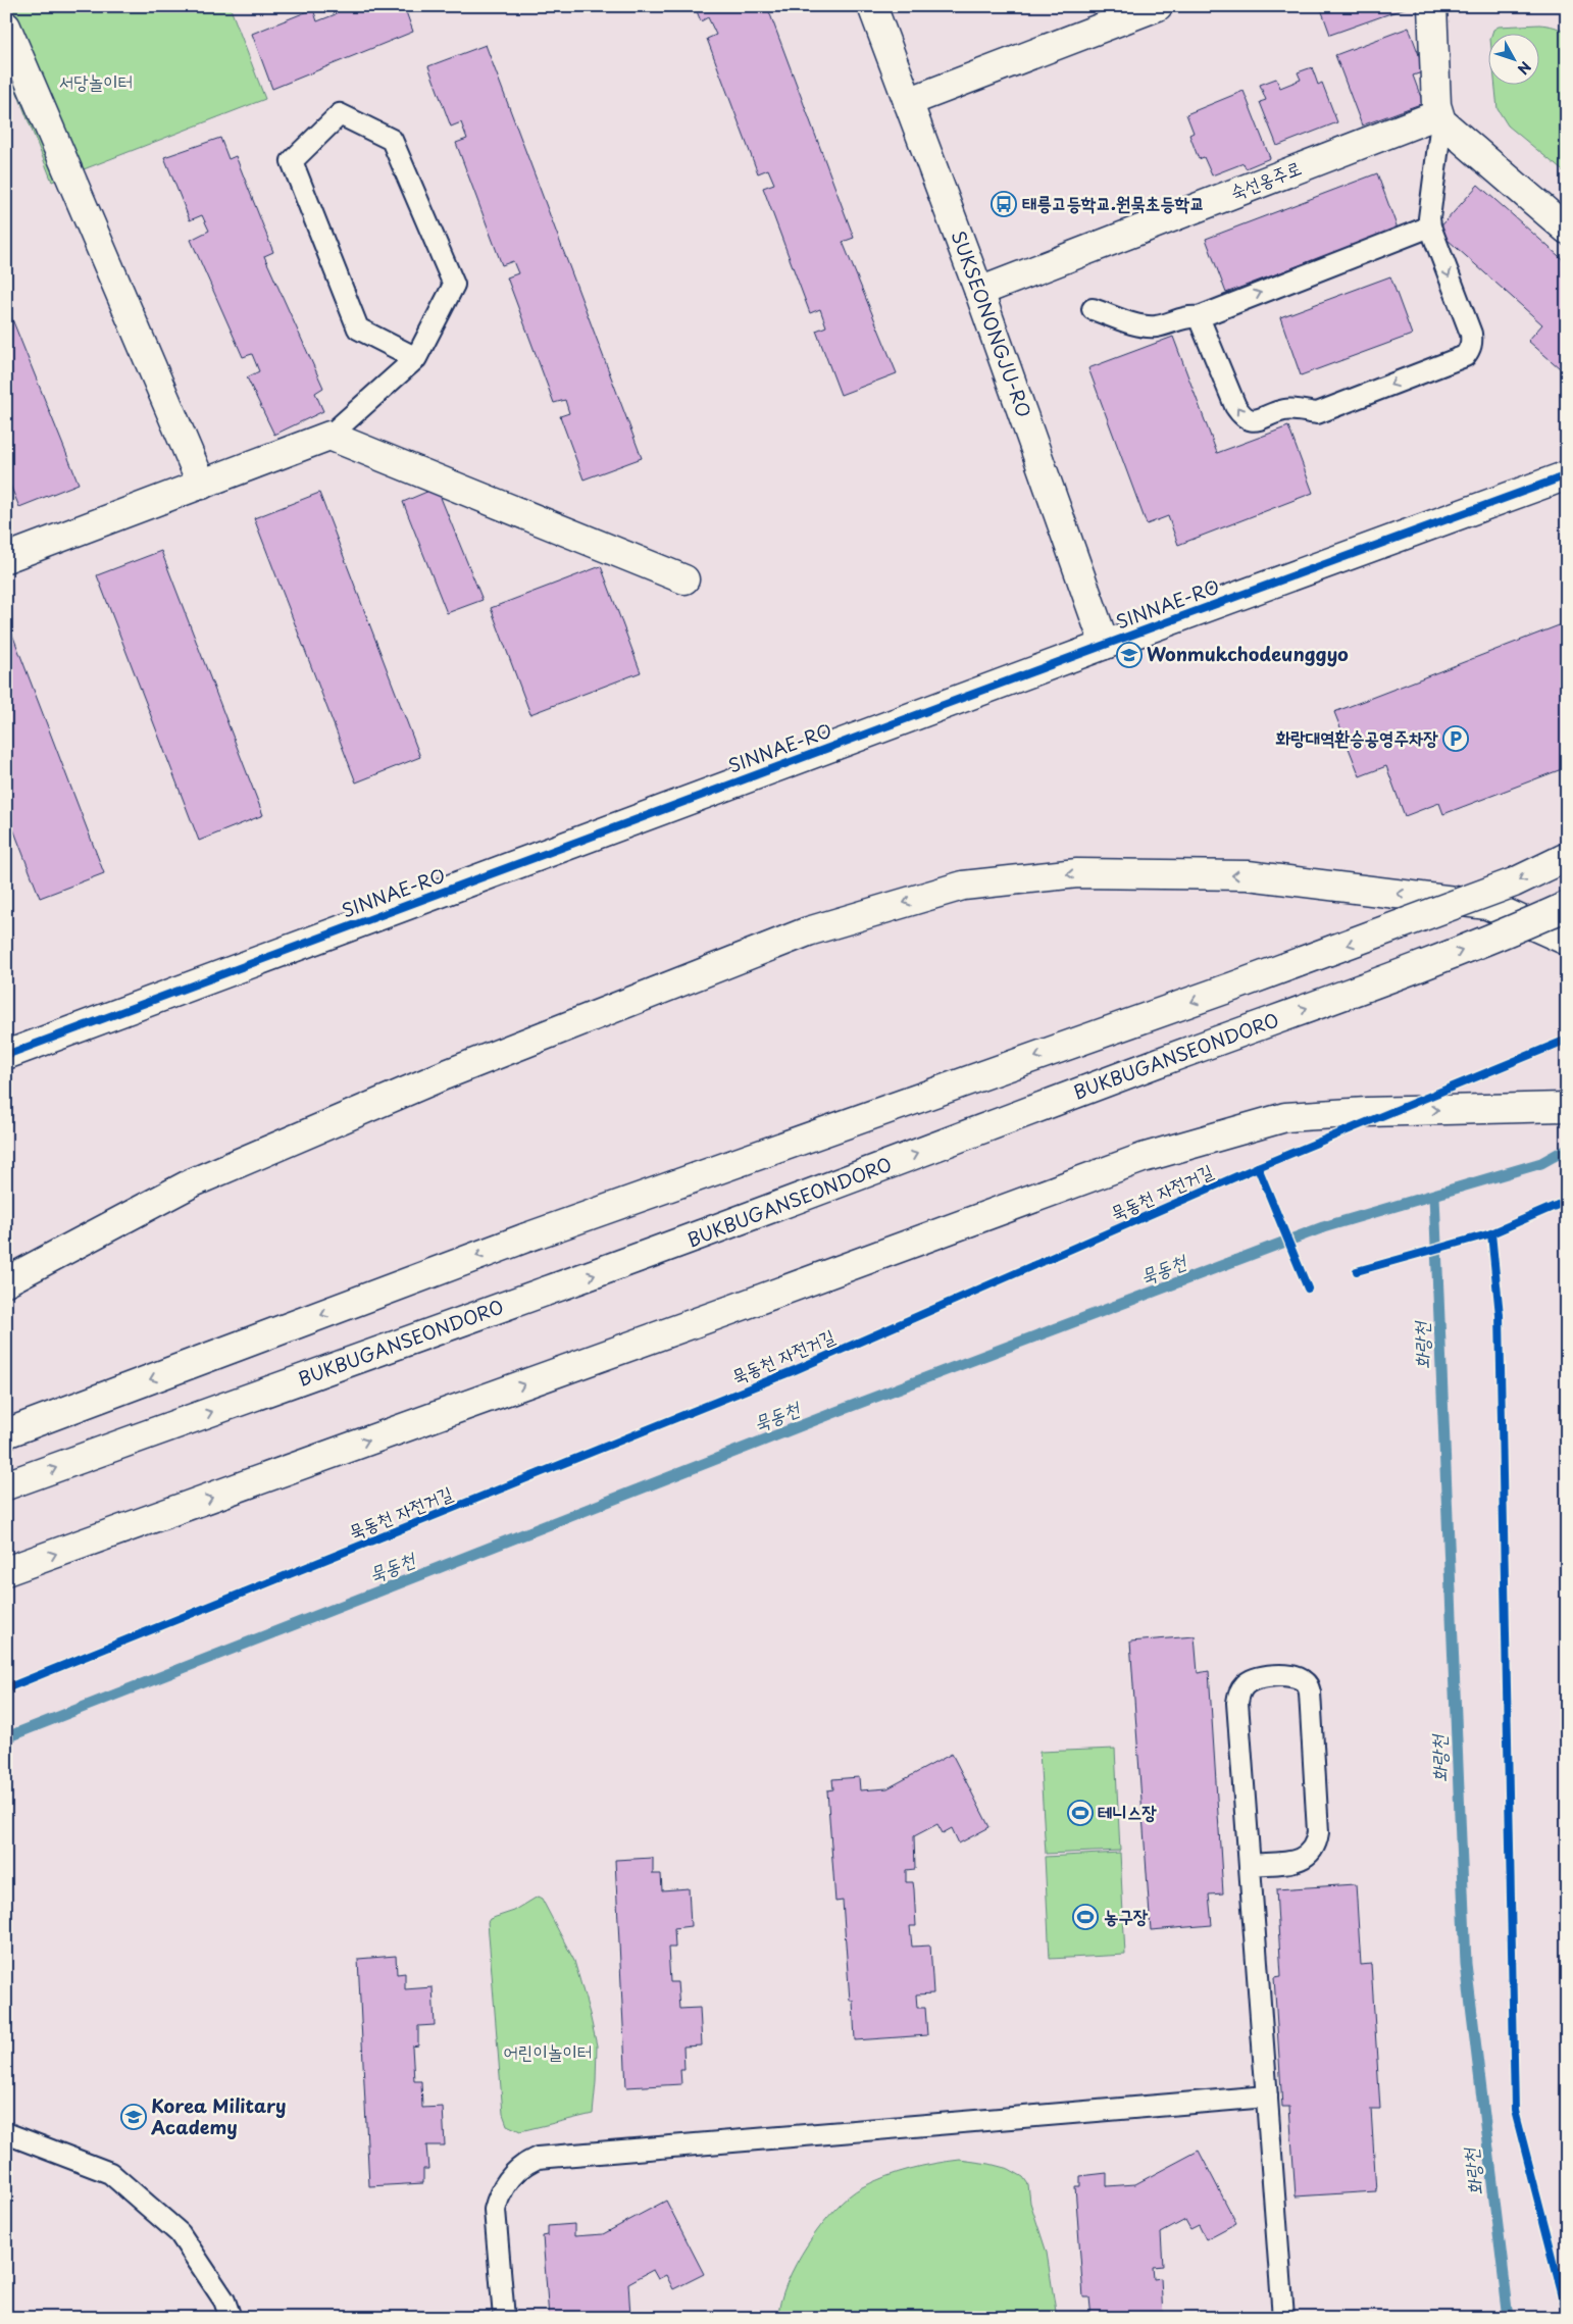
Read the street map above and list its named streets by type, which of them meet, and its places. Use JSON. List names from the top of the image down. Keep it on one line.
{"streets":{"main road":["숙선옹주로","SUKSEONONGJU-RO","SINNAE-RO","BUKBUGANSEONDORO"],"cycle path":["묵동천 자전거길"]},"crossings":[["숙선옹주로","SUKSEONONGJU-RO"],["SUKSEONONGJU-RO","SINNAE-RO"]],"water":["묵동천","화랑천"],"parks":["서당놀이터","어린이놀이터"],"places":{"bus stop":["태릉고등학교.원묵초등학교"],"school or university":["Wonmukchodeunggyo","Korea Military Academy"],"parking":["화랑대역환승공영주차장"],"sports":["테니스장","농구장"]},"north":"bottom right"}
